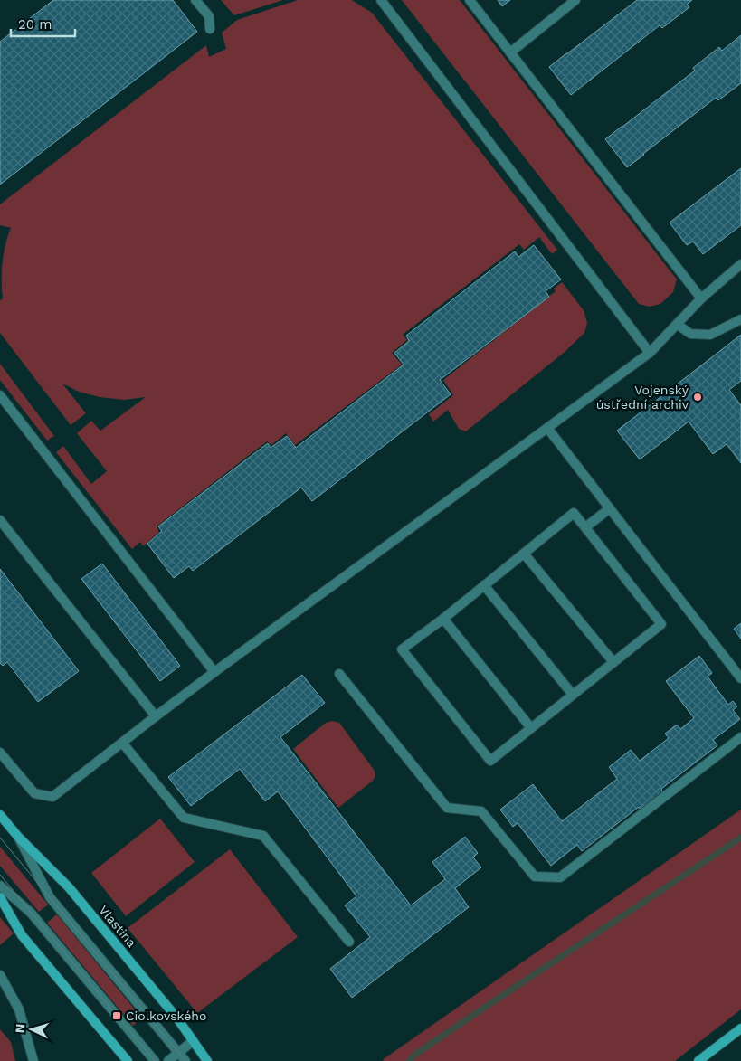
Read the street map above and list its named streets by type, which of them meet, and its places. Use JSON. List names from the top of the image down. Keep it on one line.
{"streets":{"street":["Vlastina"]},"places":{"other":["Vojenský ústřední archiv"],"transit":["Ciolkovského"]},"scale_bar":"20 m","north":"left"}
